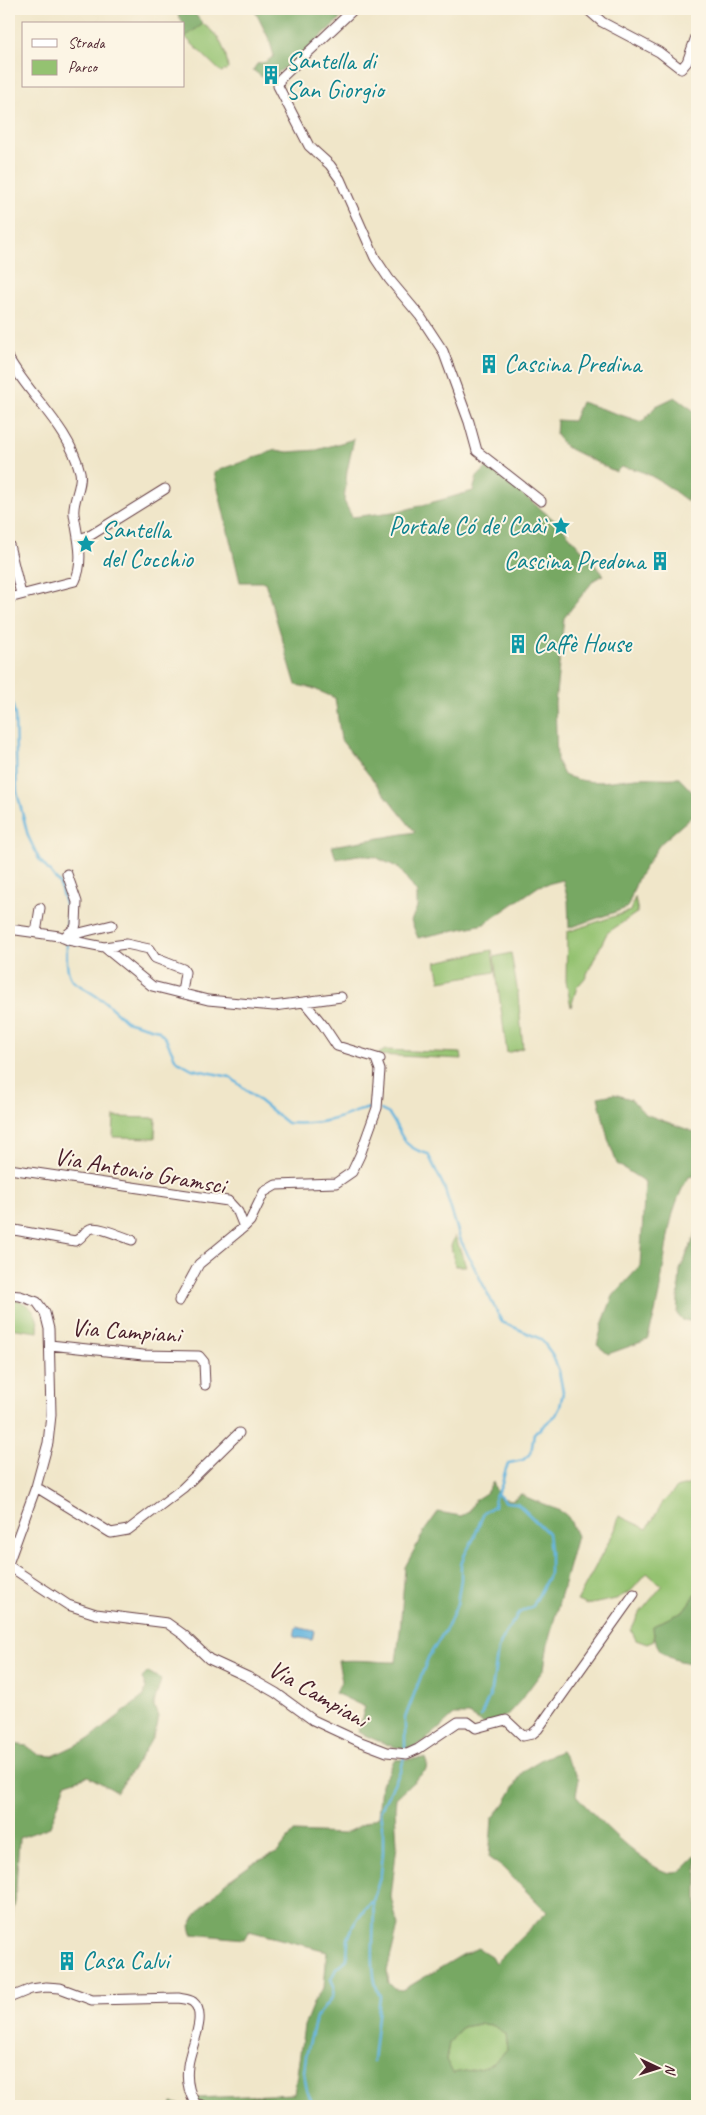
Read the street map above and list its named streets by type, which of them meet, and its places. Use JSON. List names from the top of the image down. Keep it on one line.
{"streets":{"street":["Via Antonio Gramsci","Via Campiani"]},"places":{"building":["Santella di San Giorgio","Cascina Predina","Cascina Predona","Caffè House","Casa Calvi"],"place":["Portale Có de' Caàì","Santella del Cocchio"]},"legend":["Strada","Parco"],"north":"right"}
